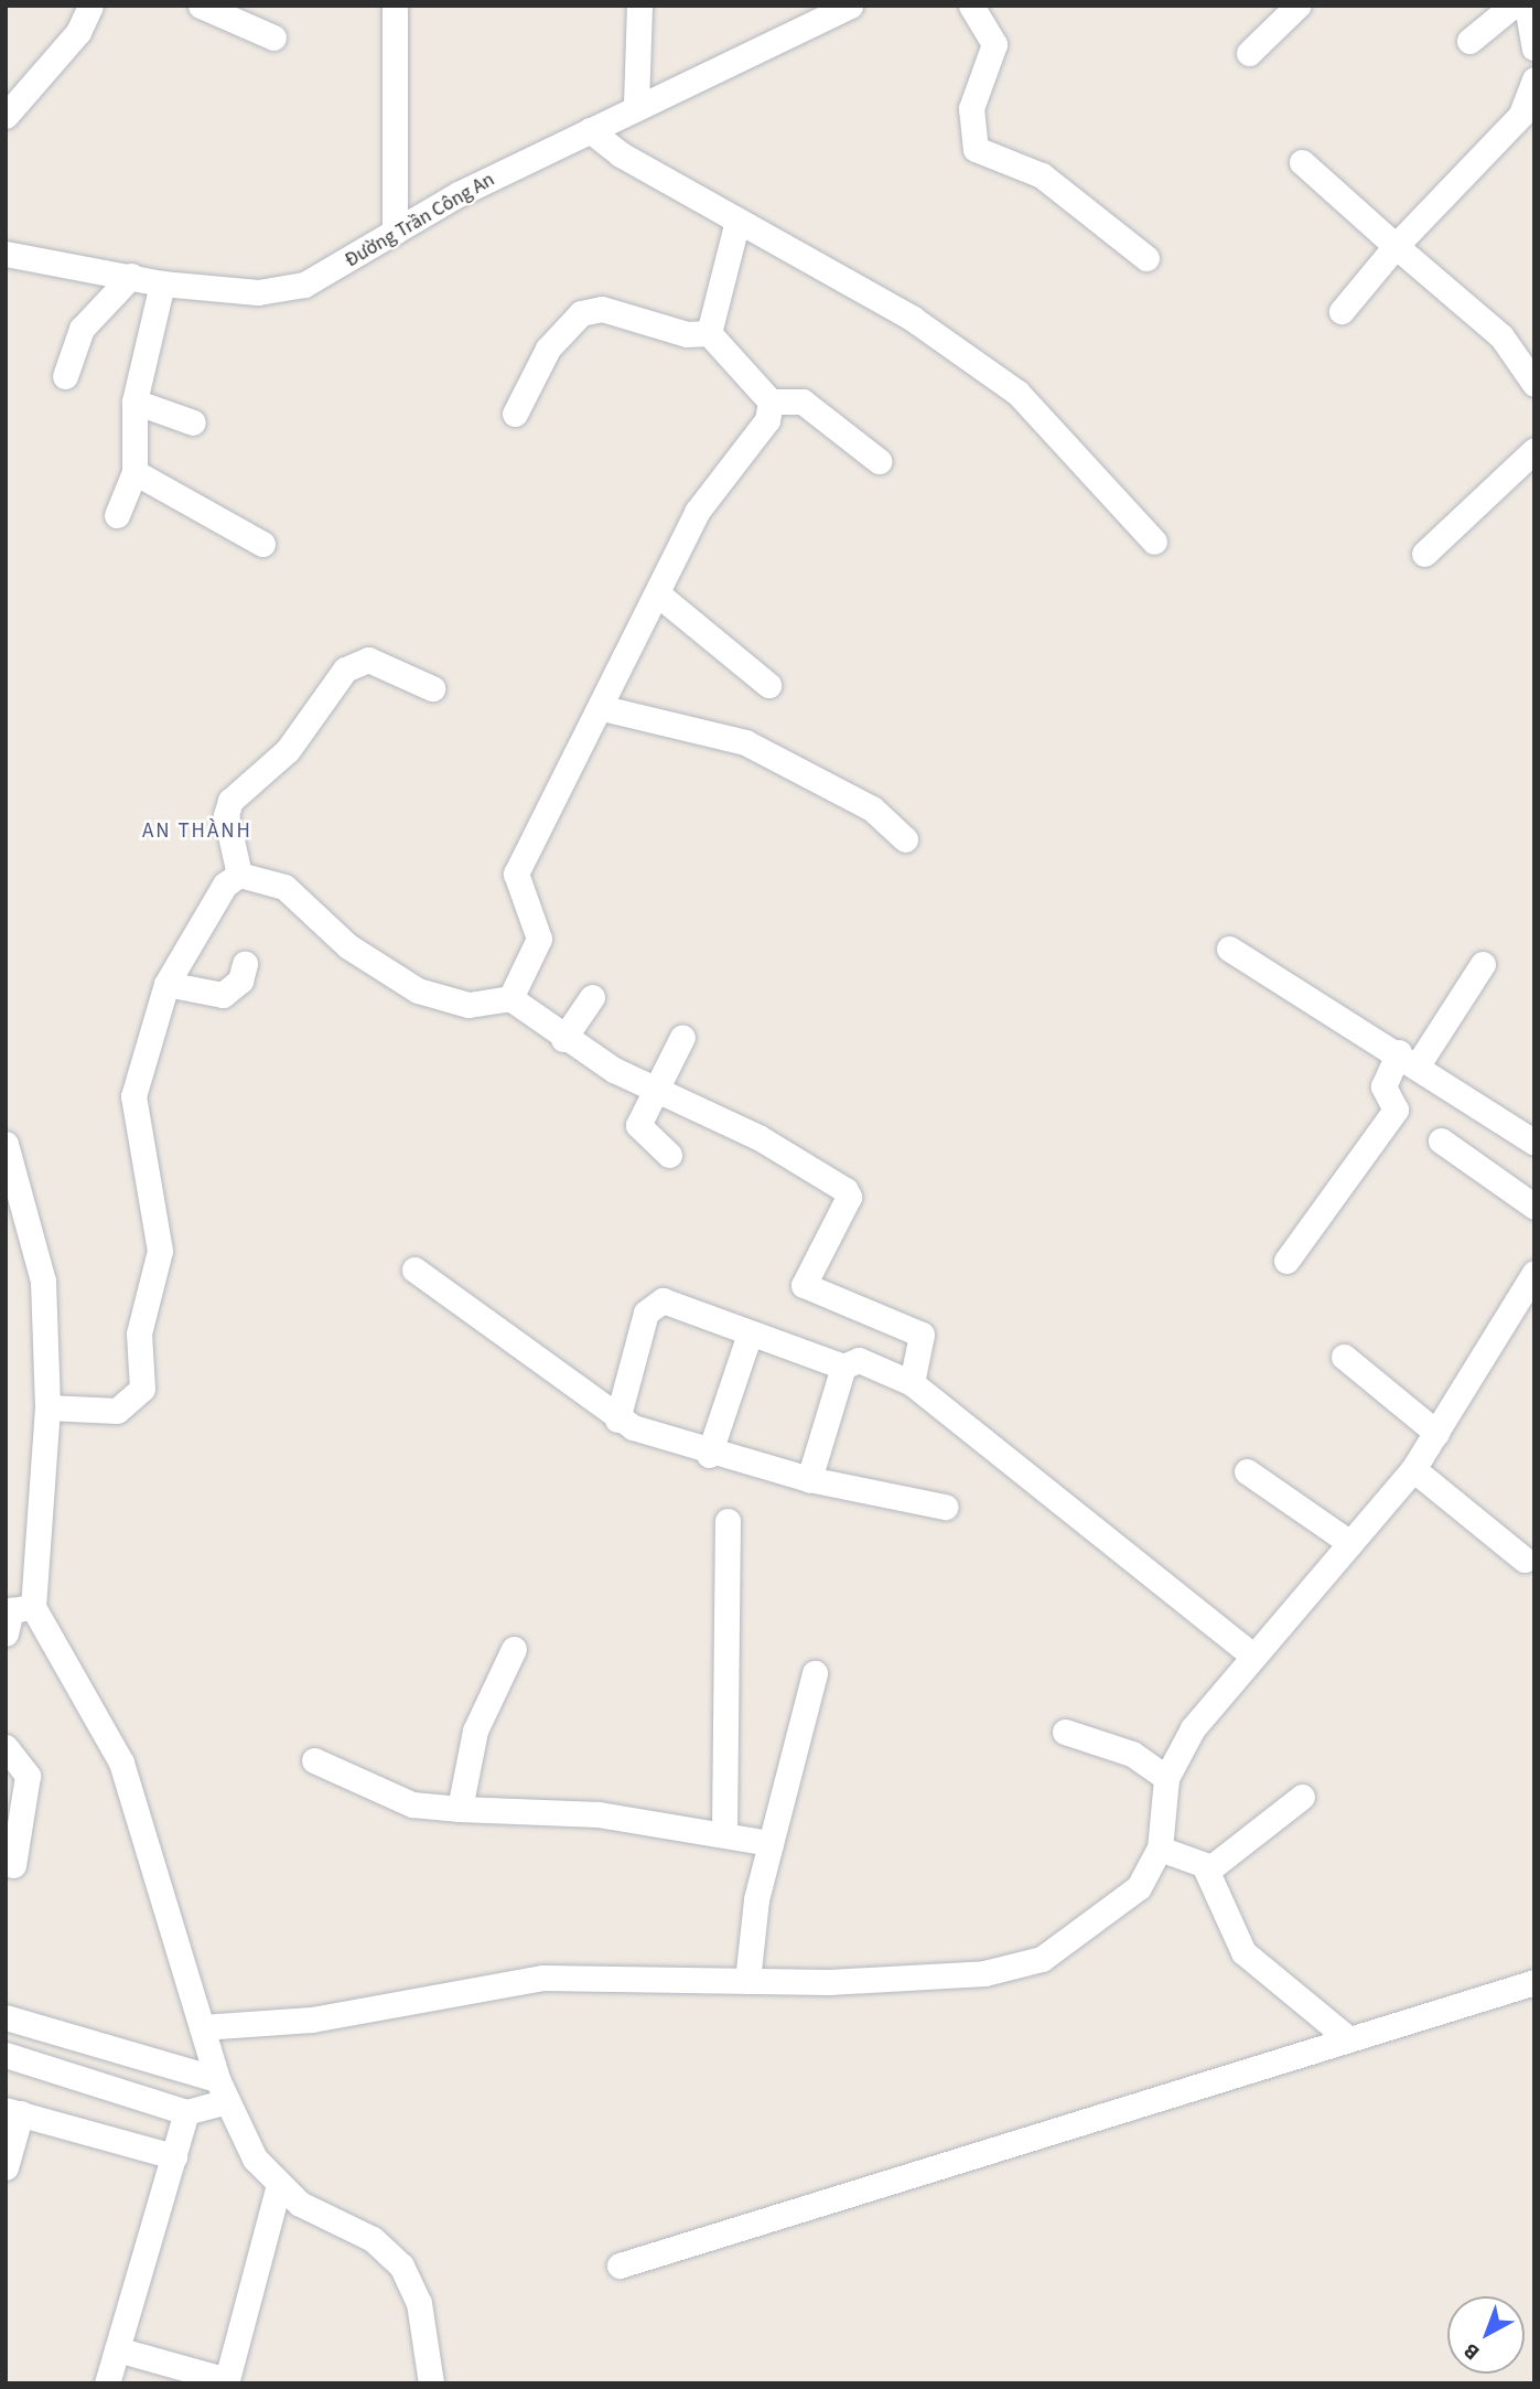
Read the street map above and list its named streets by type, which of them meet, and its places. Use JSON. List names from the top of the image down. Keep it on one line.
{"streets":{"street":["Đường Trần Công An"]},"districts":["AN THÀNH"],"north":"bottom left"}
